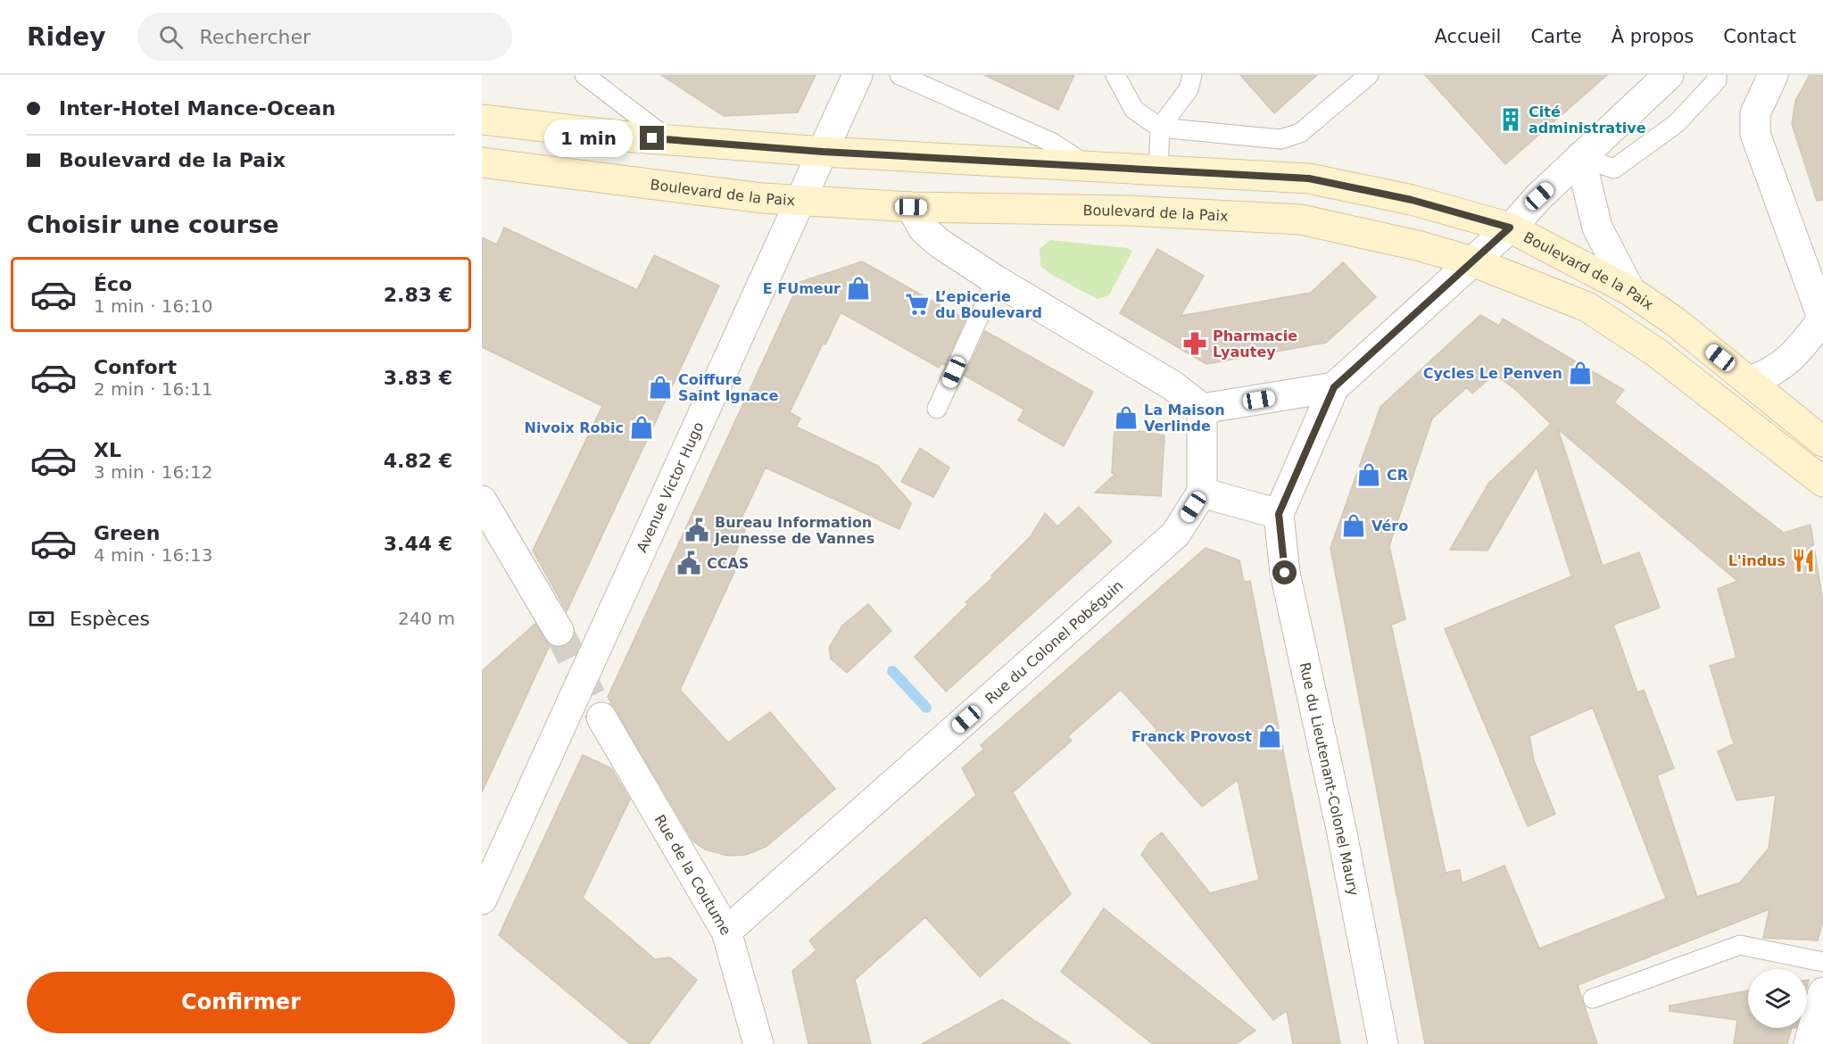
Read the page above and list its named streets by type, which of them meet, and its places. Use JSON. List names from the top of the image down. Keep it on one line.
{"streets":{"main road":["Boulevard de la Paix"],"street":["Avenue Victor Hugo","Rue du Colonel Pobéguin","Rue du Lieutenant-Colonel Maury","Rue de la Coutume"]},"crossings":[["Boulevard de la Paix","Avenue Victor Hugo"],["Rue du Colonel Pobéguin","Rue de la Coutume"]],"places":{"building":["Cité administrative"],"shop":["E FUmeur","Cycles Le Penven","Coiffure Saint Ignace","La Maison Verlinde","Nivoix Robic","CR","Véro","Franck Provost"],"supermarket":["L’epicerie du Boulevard"],"pharmacy":["Pharmacie Lyautey"],"public building":["Bureau Information Jeunesse de Vannes","CCAS"],"restaurant":["L'indus"]},"page":{"header":"Ridey","search":"Rechercher","nav":["Accueil","Carte","À propos","Contact"],"banner":["Inter-Hotel Mance-Ocean","Boulevard de la Paix"],"bubble":"1 min","heading":"Choisir une course","list":[{"name":"Éco","note":"1 min · 16:10","value":"2.83 €"},{"name":"Confort","note":"2 min · 16:11","value":"3.83 €"},{"name":"XL","note":"3 min · 16:12","value":"4.82 €"},{"name":"Green","note":"4 min · 16:13","value":"3.44 €"}],"pay":["Espèces","240 m"],"buttons":"Confirmer"}}
